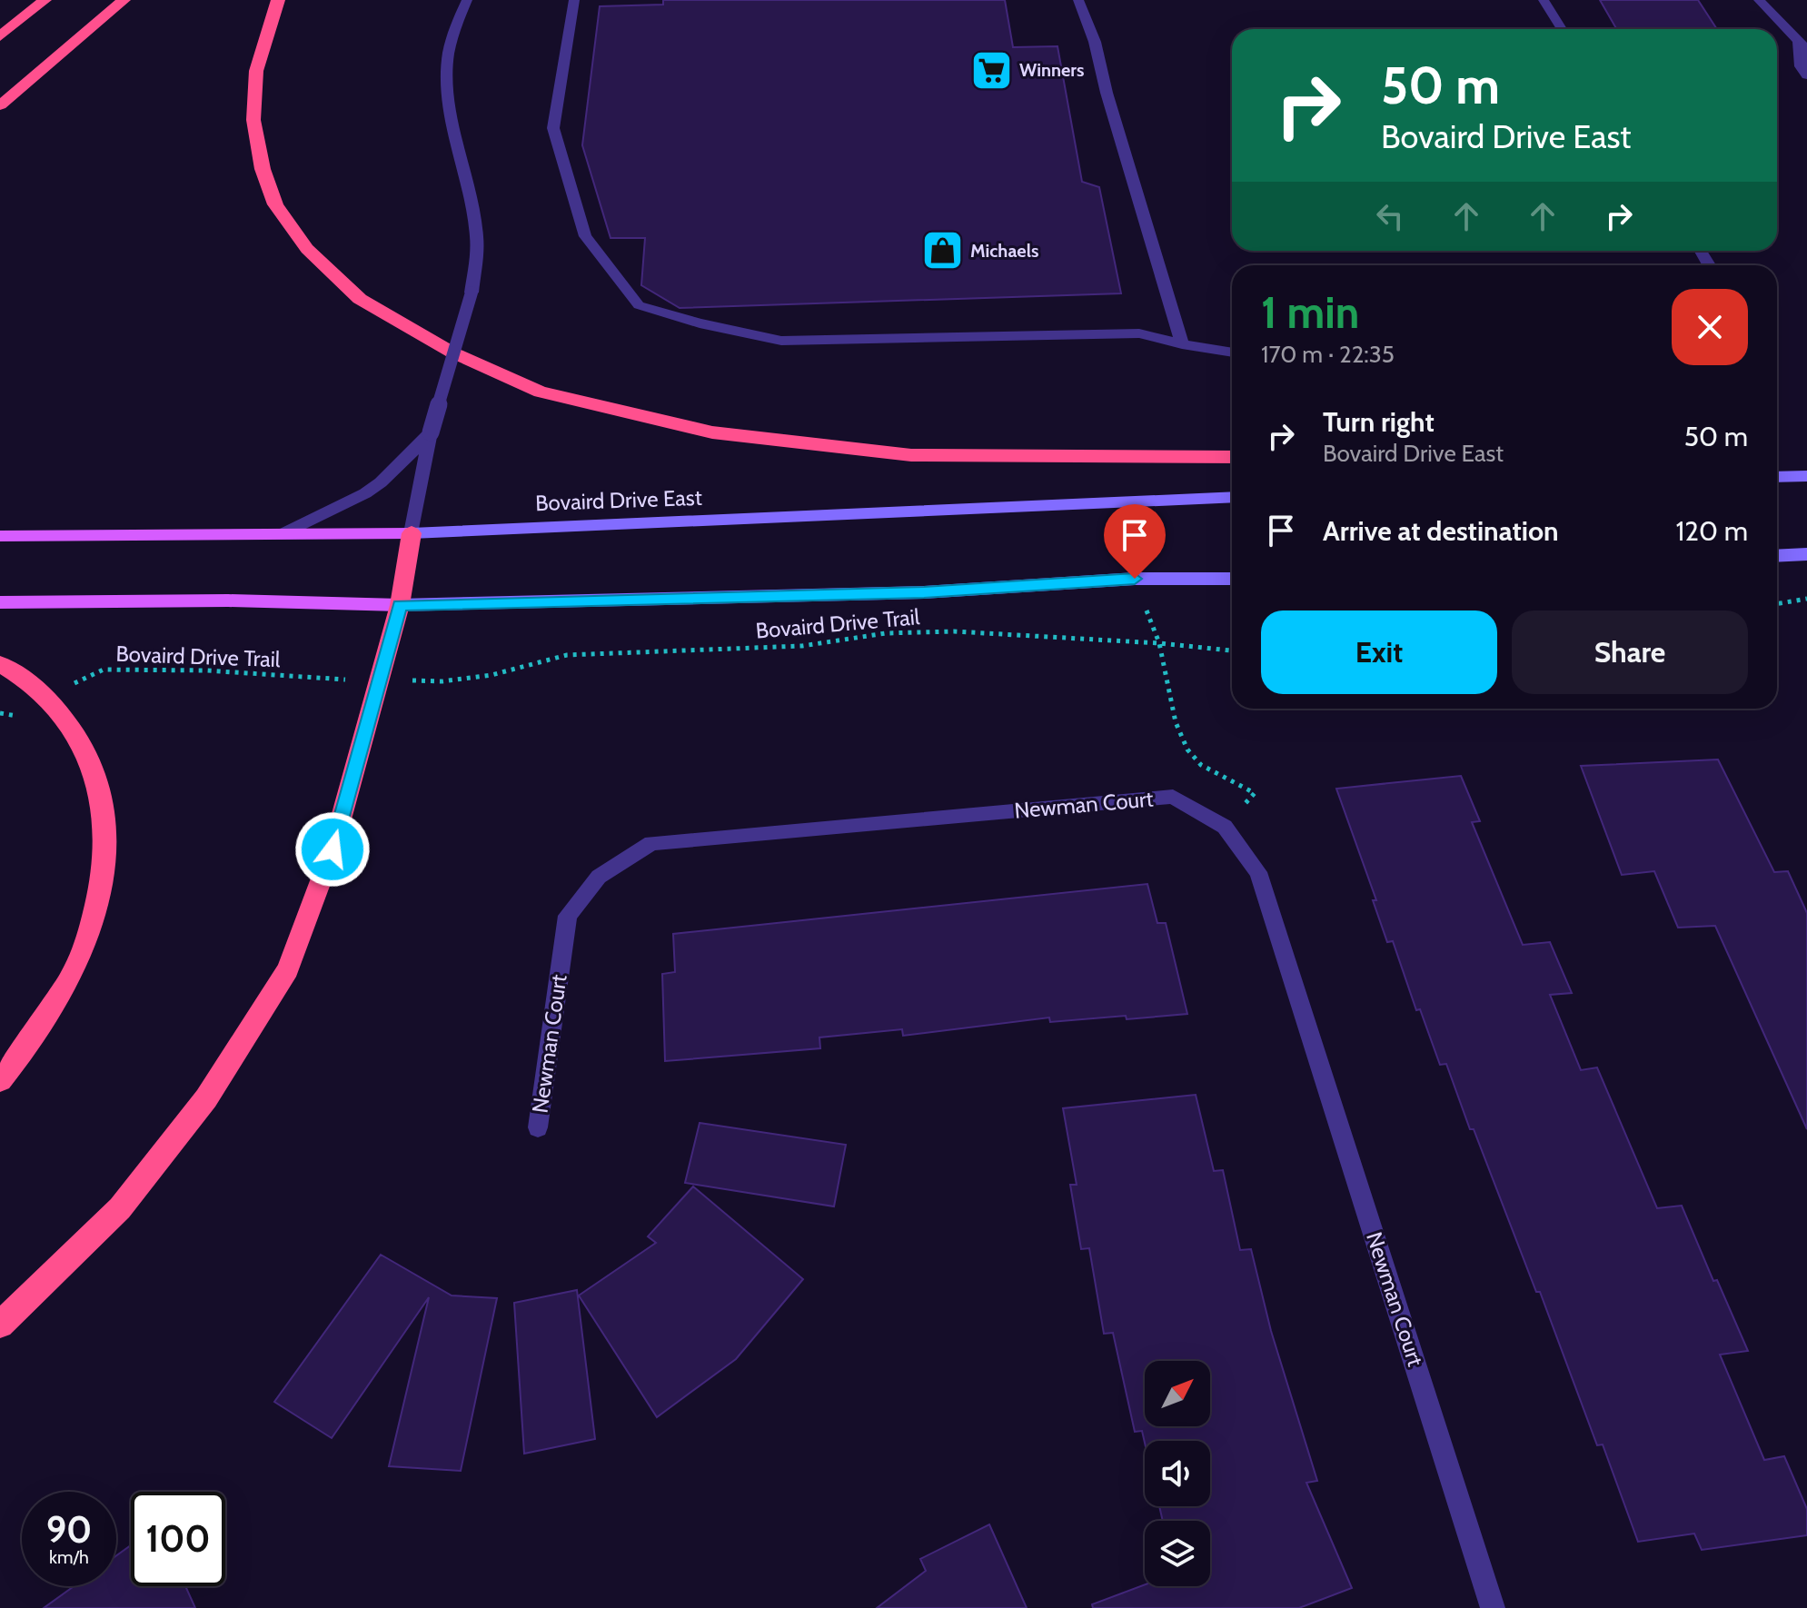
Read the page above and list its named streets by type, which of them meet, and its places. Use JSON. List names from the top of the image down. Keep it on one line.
{"streets":{"main road":["Bovaird Drive East"],"street":["Newman Court"],"path":["Bovaird Drive Trail"]},"places":{"supermarket":["Winners"],"shop":["Michaels"]},"north":"top right","page":{"turn":["50 m","Bovaird Drive East"],"heading":["1 min","170 m · 22:35"],"list":[{"name":"Turn right","note":"Bovaird Drive East","value":"50 m"},{"name":"Arrive at destination","value":"120 m"}],"buttons":["Exit","Share"],"speed":"90 km/h","limit":"100"}}
